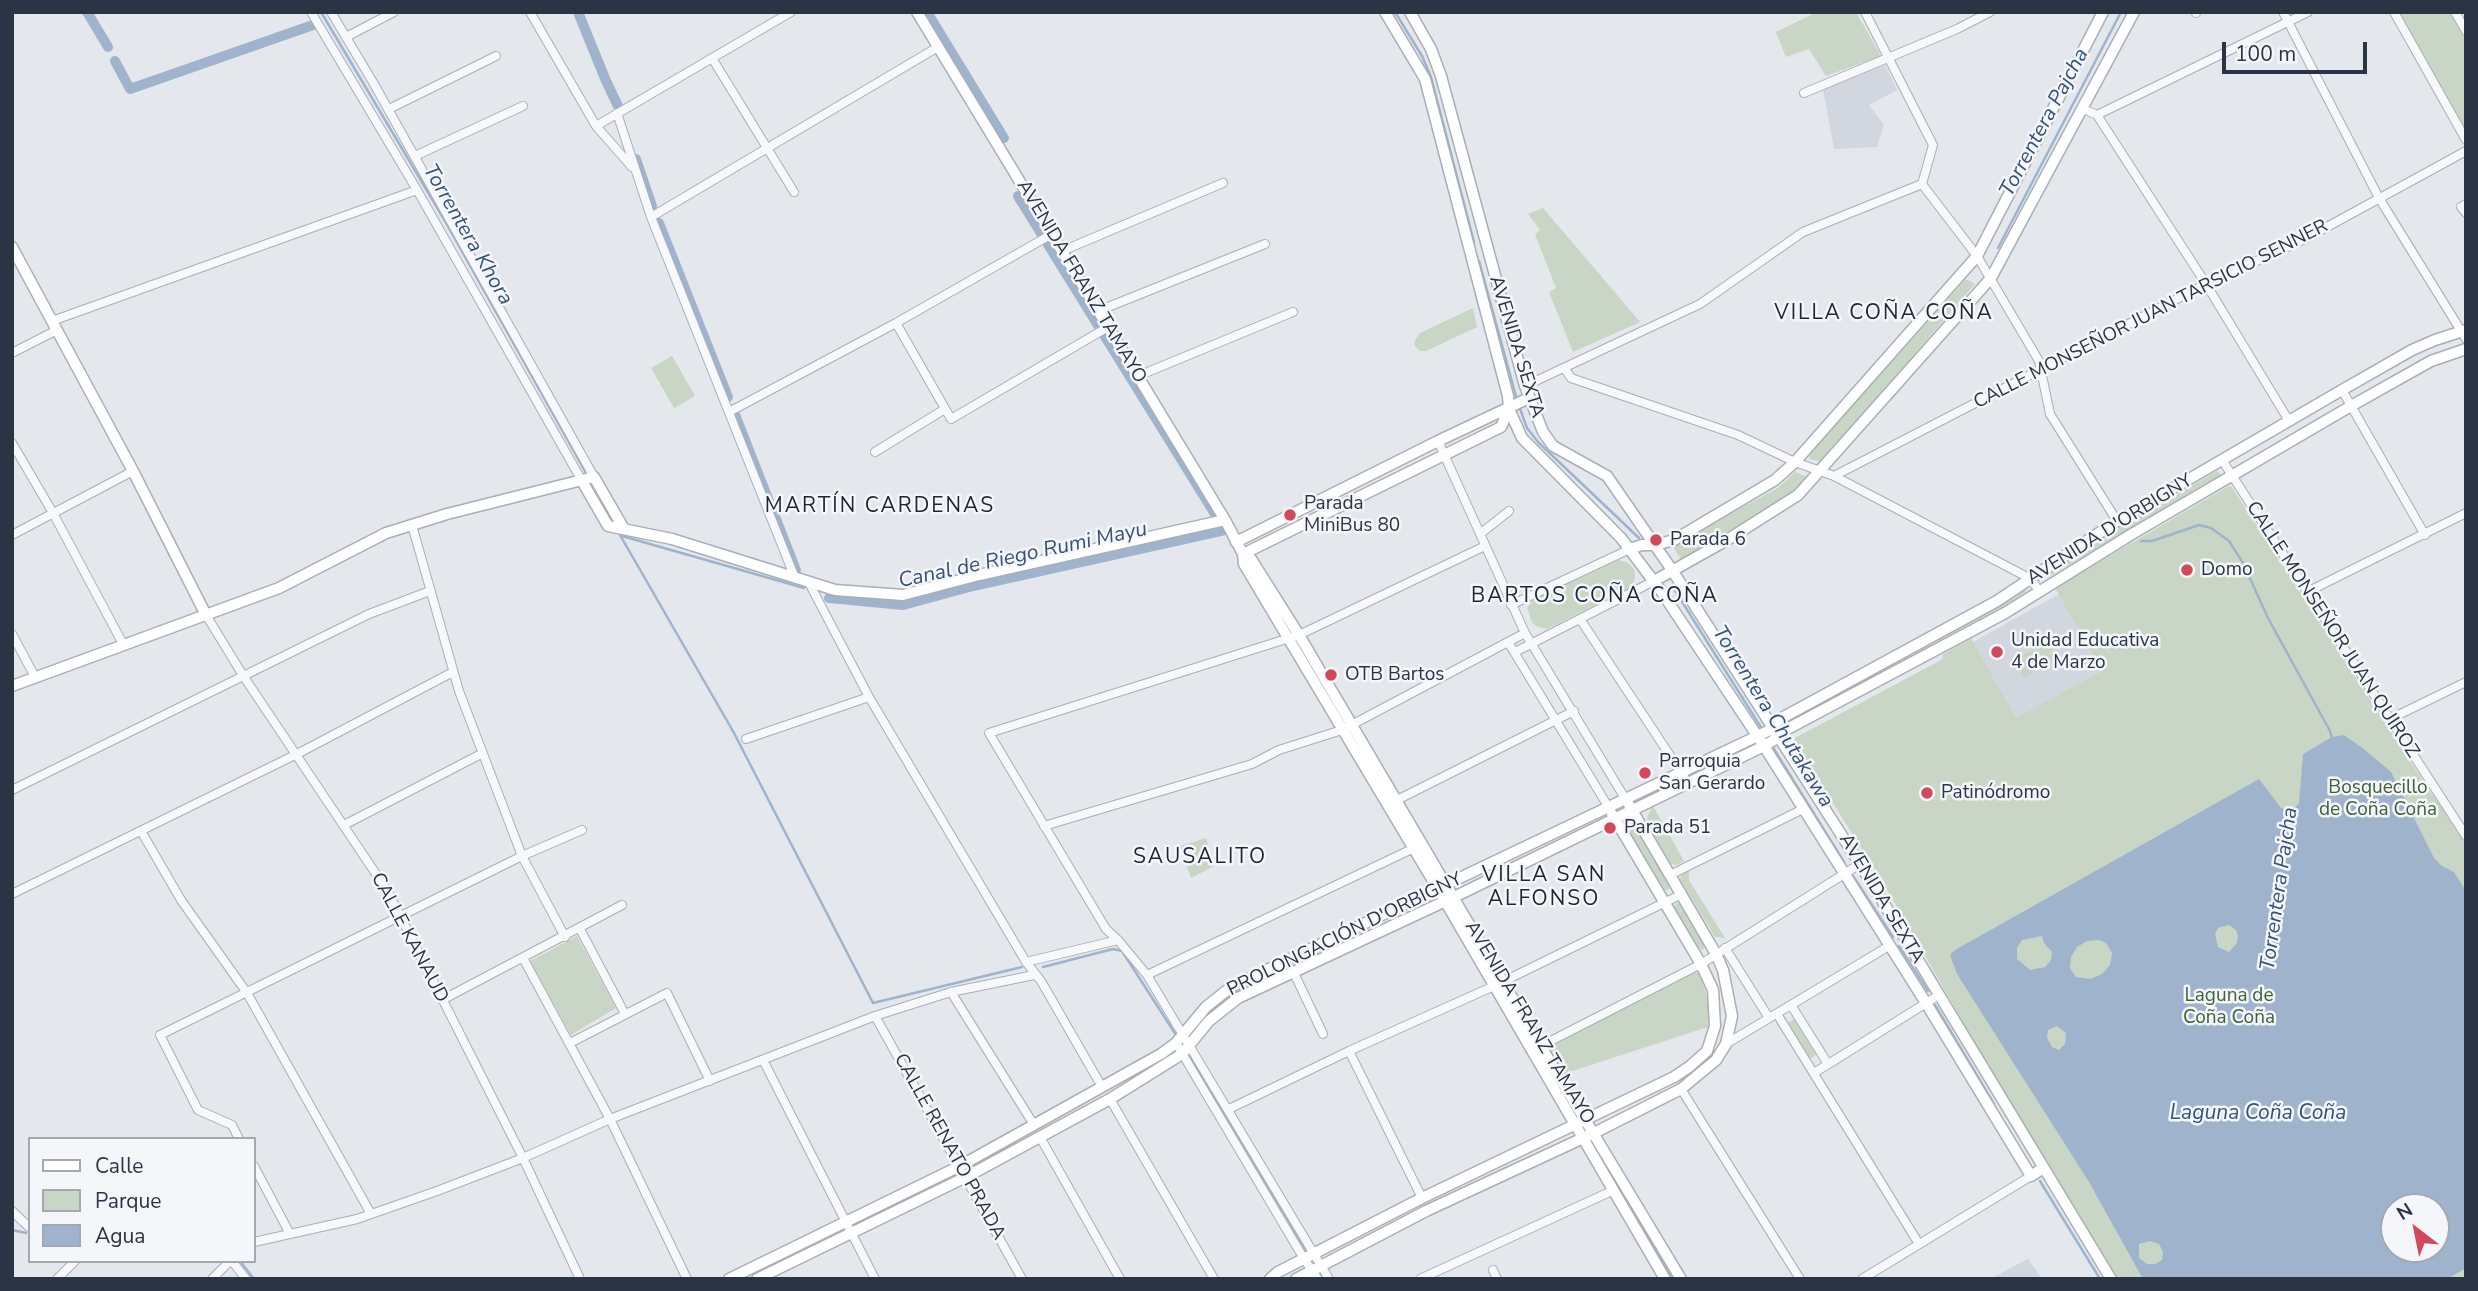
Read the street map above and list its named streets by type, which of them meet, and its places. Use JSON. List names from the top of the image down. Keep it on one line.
{"streets":{"main road":["AVENIDA FRANZ TAMAYO","AVENIDA SEXTA","AVENIDA D'ORBIGNY","PROLONGACIÓN D'ORBIGNY"],"street":["CALLE MONSEÑOR JUAN TARSICIO SENNER","CALLE MONSEÑOR JUAN QUIROZ","CALLE KANAUD","CALLE RENATO PRADA"]},"crossings":[["AVENIDA FRANZ TAMAYO","PROLONGACIÓN D'ORBIGNY"],["AVENIDA SEXTA","AVENIDA D'ORBIGNY"],["AVENIDA SEXTA","PROLONGACIÓN D'ORBIGNY"],["AVENIDA D'ORBIGNY","CALLE MONSEÑOR JUAN QUIROZ"],["AVENIDA D'ORBIGNY","PROLONGACIÓN D'ORBIGNY"],["PROLONGACIÓN D'ORBIGNY","CALLE RENATO PRADA"]],"districts":["VILLA COÑA COÑA","MARTÍN CARDENAS","BARTOS COÑA COÑA","SAUSALITO","VILLA SAN ALFONSO"],"water":["Torrentera Pajcha","Torrentera Khora","Canal de Riego Rumi Mayu","Torrentera Chutakawa","Laguna Coña Coña"],"parks":["Bosquecillo de Coña Coña","Laguna de Coña Coña"],"places":["Parada MiniBus 80","Parada 6","Domo","Unidad Educativa 4 de Marzo","OTB Bartos","Parroquia San Gerardo","Patinódromo","Parada 51"],"legend":["Calle","Parque","Agua"],"scale_bar":"100 m","north":"top left"}
